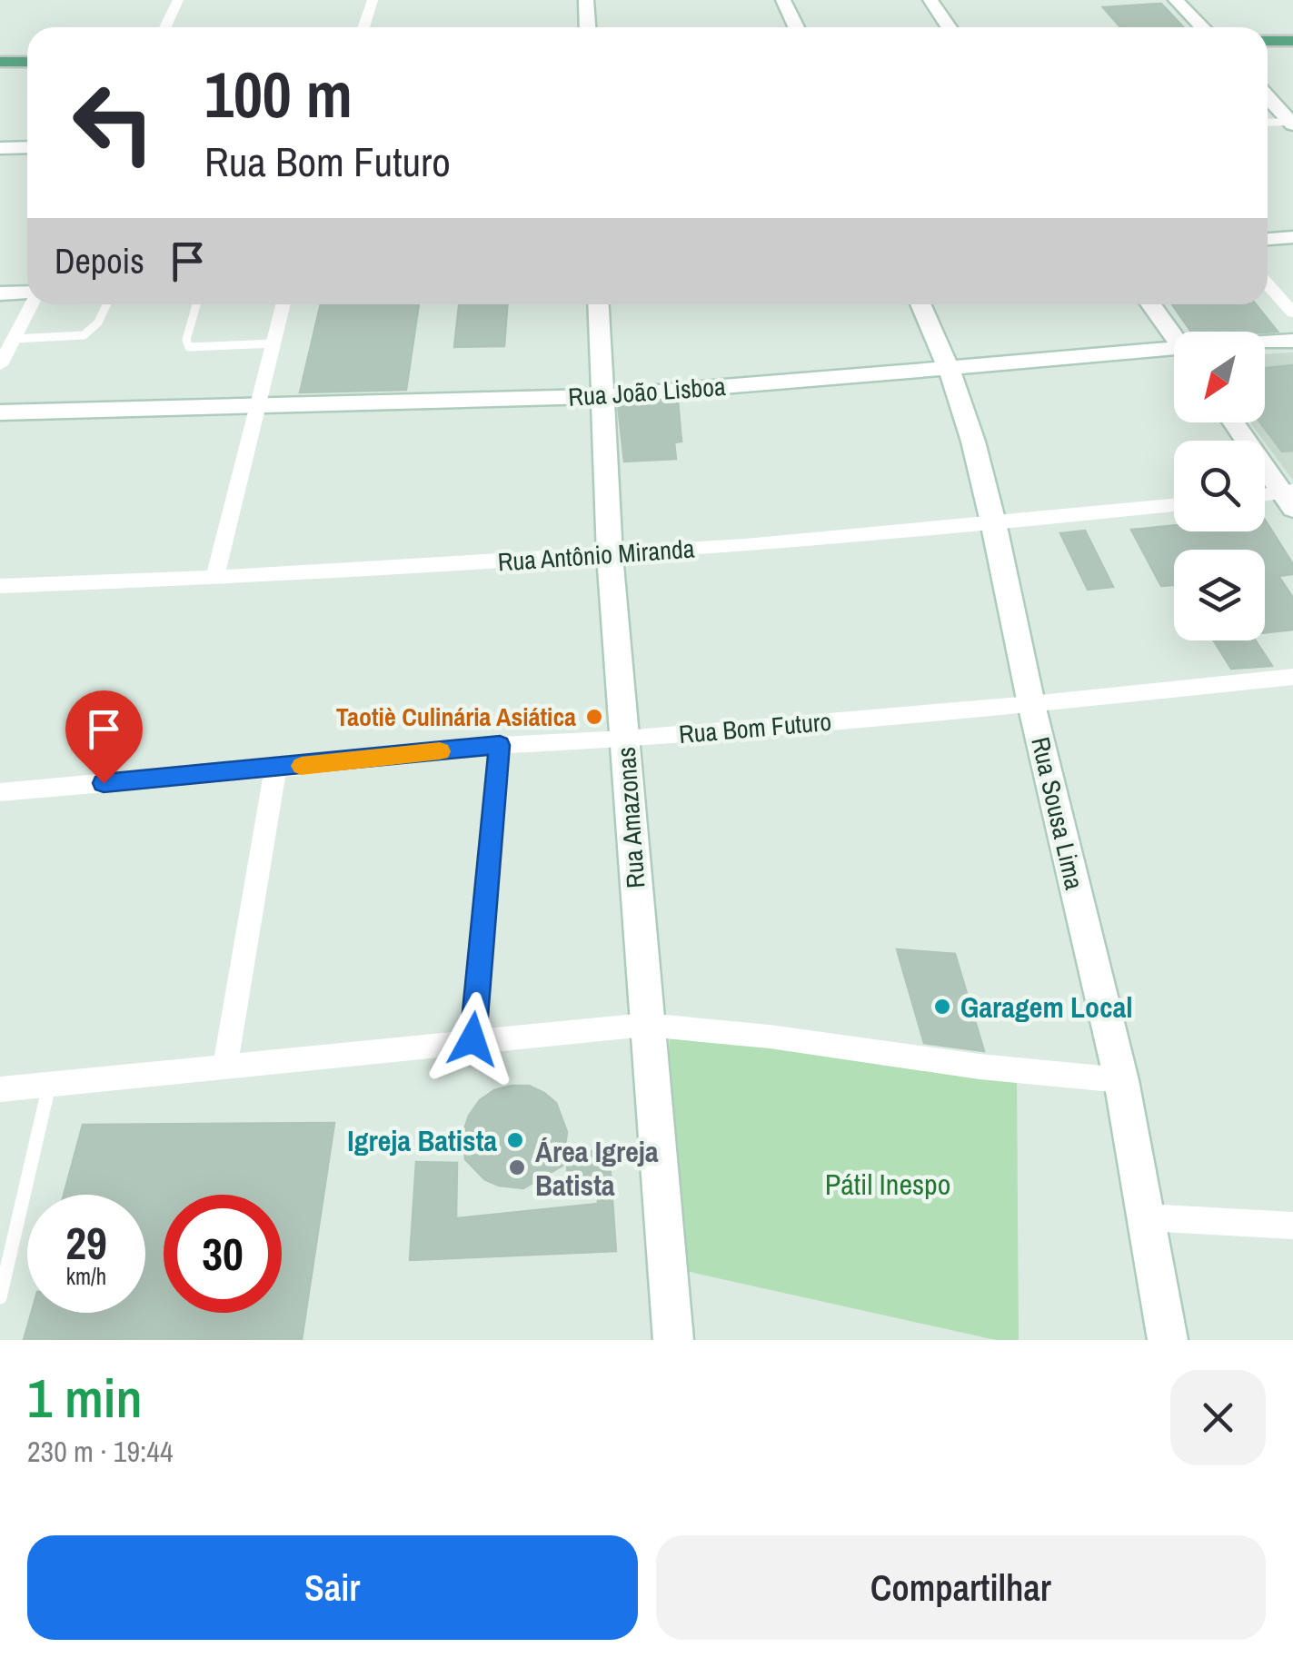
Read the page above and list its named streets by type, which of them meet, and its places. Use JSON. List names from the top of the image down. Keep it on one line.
{"streets":{"street":["Rua João Lisboa","Rua Antônio Miranda","Rua Bom Futuro","Rua Sousa Lima","Rua Amazonas"]},"crossings":[["Rua João Lisboa","Rua Sousa Lima"],["Rua João Lisboa","Rua Amazonas"],["Rua Antônio Miranda","Rua Sousa Lima"],["Rua Antônio Miranda","Rua Amazonas"],["Rua Bom Futuro","Rua Sousa Lima"],["Rua Bom Futuro","Rua Amazonas"]],"parks":["Pátil Inespo"],"places":["Taotiè Culinária Asiática","Garagem Local","Igreja Batista","Área Igreja Batista"],"north":"bottom left","page":{"turn":["100 m","Rua Bom Futuro"],"then":"Depois","speed":"29 km/h","limit":"30","heading":["1 min","230 m · 19:44"],"buttons":["Sair","Compartilhar"]}}
